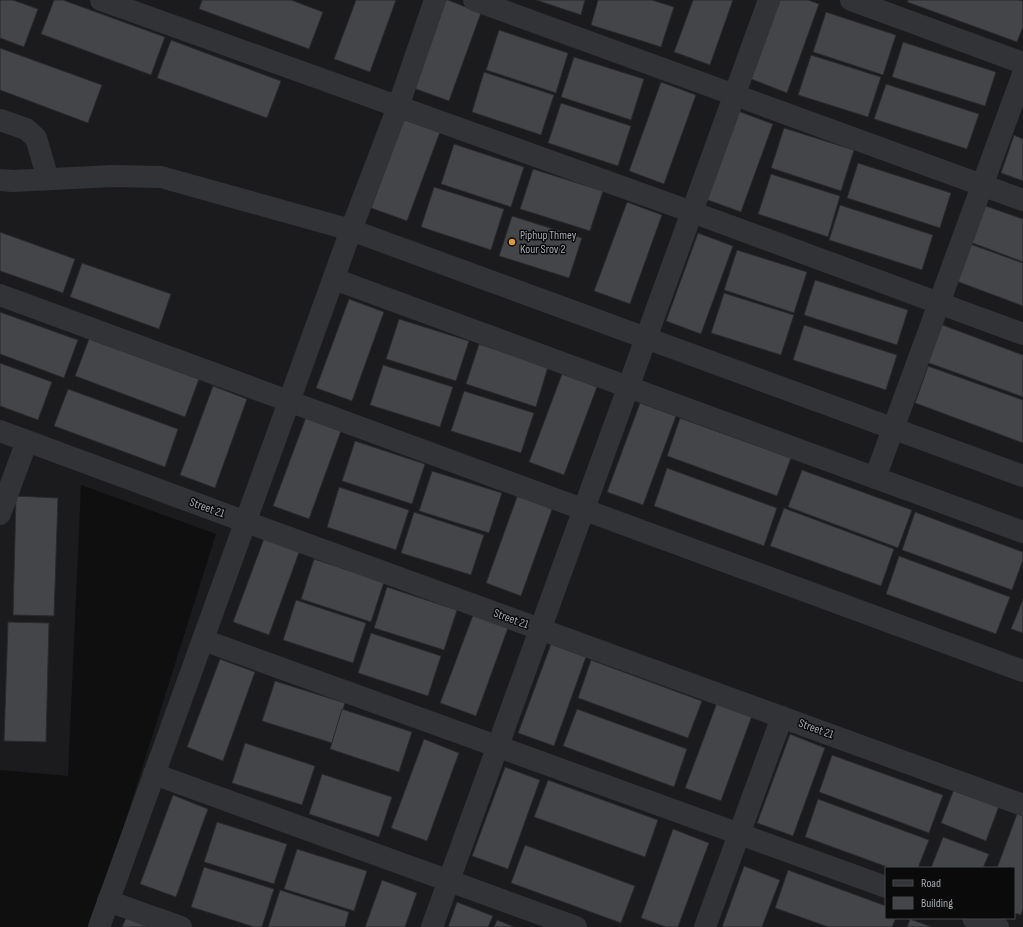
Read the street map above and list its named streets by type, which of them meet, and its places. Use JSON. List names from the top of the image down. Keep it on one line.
{"streets":{"street":["Street 21"]},"places":["Piphup Thmey Kour Srov 2"],"legend":["Road","Building"]}
